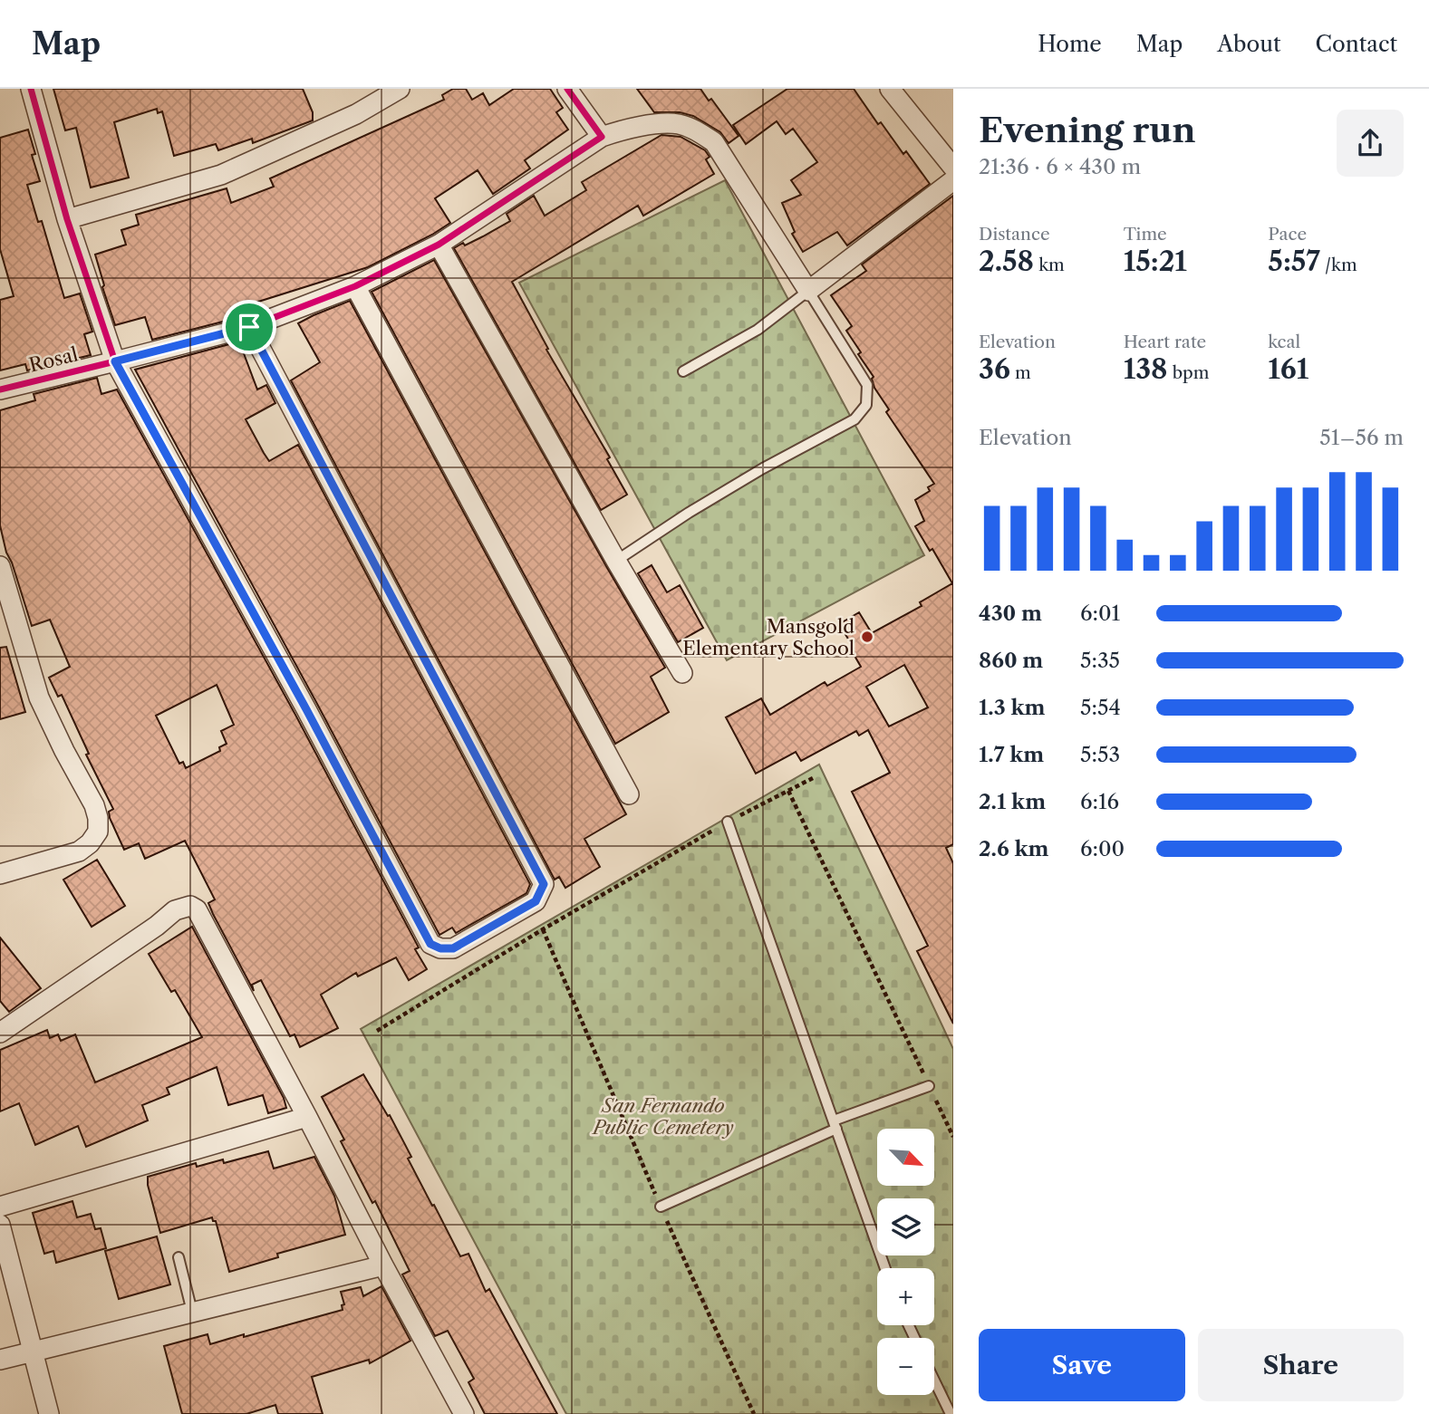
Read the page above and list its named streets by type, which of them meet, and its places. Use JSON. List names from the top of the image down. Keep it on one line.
{"streets":{"street":["Rosal"]},"parks":["San Fernando Public Cemetery"],"places":["Mansgold Elementary School"],"north":"bottom right","page":{"header":"Map","nav":["Home","Map","About","Contact"],"heading":["Evening run","21:36 · 6 × 430 m"],"stats":[["Distance","2.58 km"],["Time","15:21"],["Pace","5:57 /km"],["Elevation","36 m"],["Heart rate","138 bpm"],["kcal","161"]],"chart":["Elevation","51–56 m"],"list":[{"name":"430 m","note":"6:01"},{"name":"860 m","note":"5:35"},{"name":"1.3 km","note":"5:54"},{"name":"1.7 km","note":"5:53"},{"name":"2.1 km","note":"6:16"},{"name":"2.6 km","note":"6:00"}],"map_buttons":["+","−"],"buttons":["Save","Share"]}}
